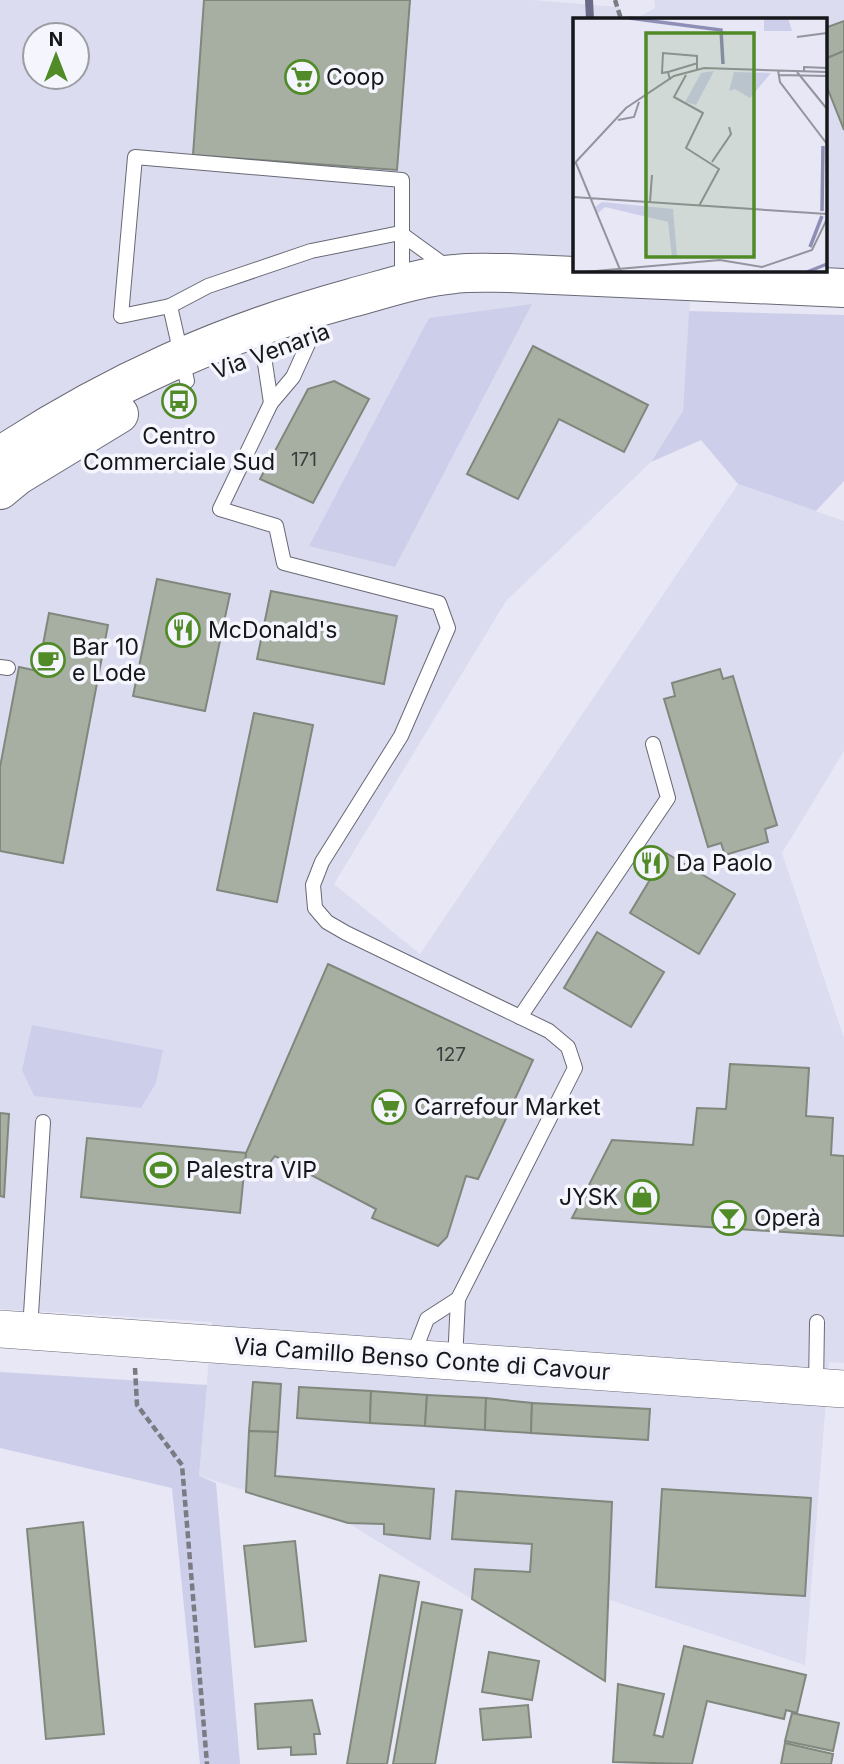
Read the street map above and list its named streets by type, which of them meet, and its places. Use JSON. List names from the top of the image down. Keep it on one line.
{"streets":{"main road":["Via Venaria"],"street":["Via Camillo Benso Conte di Cavour"]},"places":{"supermarket":["Coop","Carrefour Market"],"bus stop":["Centro Commerciale Sud"],"restaurant":["McDonald's","Da Paolo"],"cafe":["Bar 10 e Lode"],"sports":["Palestra VIP"],"shop":["JYSK"],"bar":["Operà"]},"house_numbers":["171","127"],"north":"top"}
